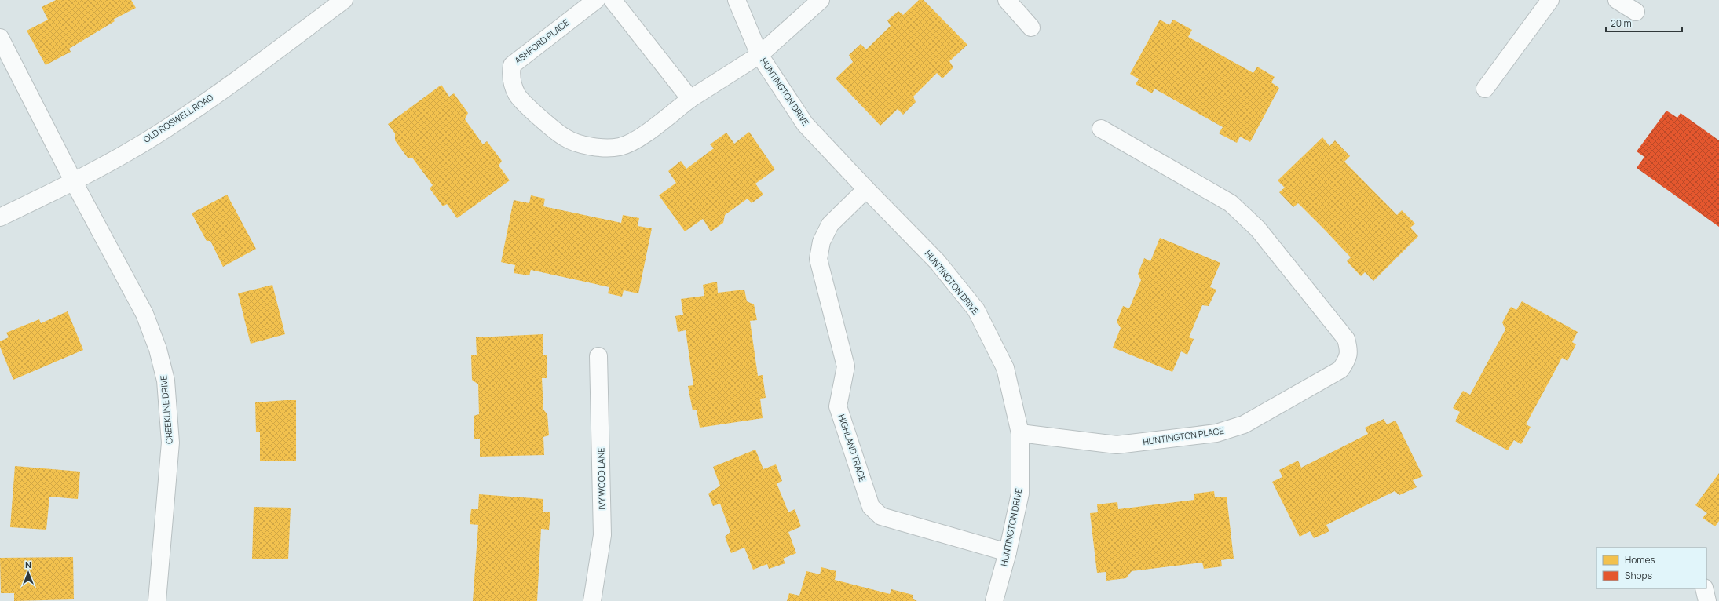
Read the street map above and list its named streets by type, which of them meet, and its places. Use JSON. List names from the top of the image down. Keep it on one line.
{"streets":{"street":["ASHFORD PLACE","HUNTINGTON DRIVE","OLD ROSWELL ROAD","CREEKLINE DRIVE","HUNTINGTON PLACE","HIGHLAND TRACE","IVY WOOD LANE"]},"crossings":[["ASHFORD PLACE","HUNTINGTON DRIVE"],["HUNTINGTON DRIVE","HUNTINGTON PLACE"],["HUNTINGTON DRIVE","HIGHLAND TRACE"],["OLD ROSWELL ROAD","CREEKLINE DRIVE"]],"legend":["Homes","Shops"],"scale_bar":"20 m","north":"top"}
